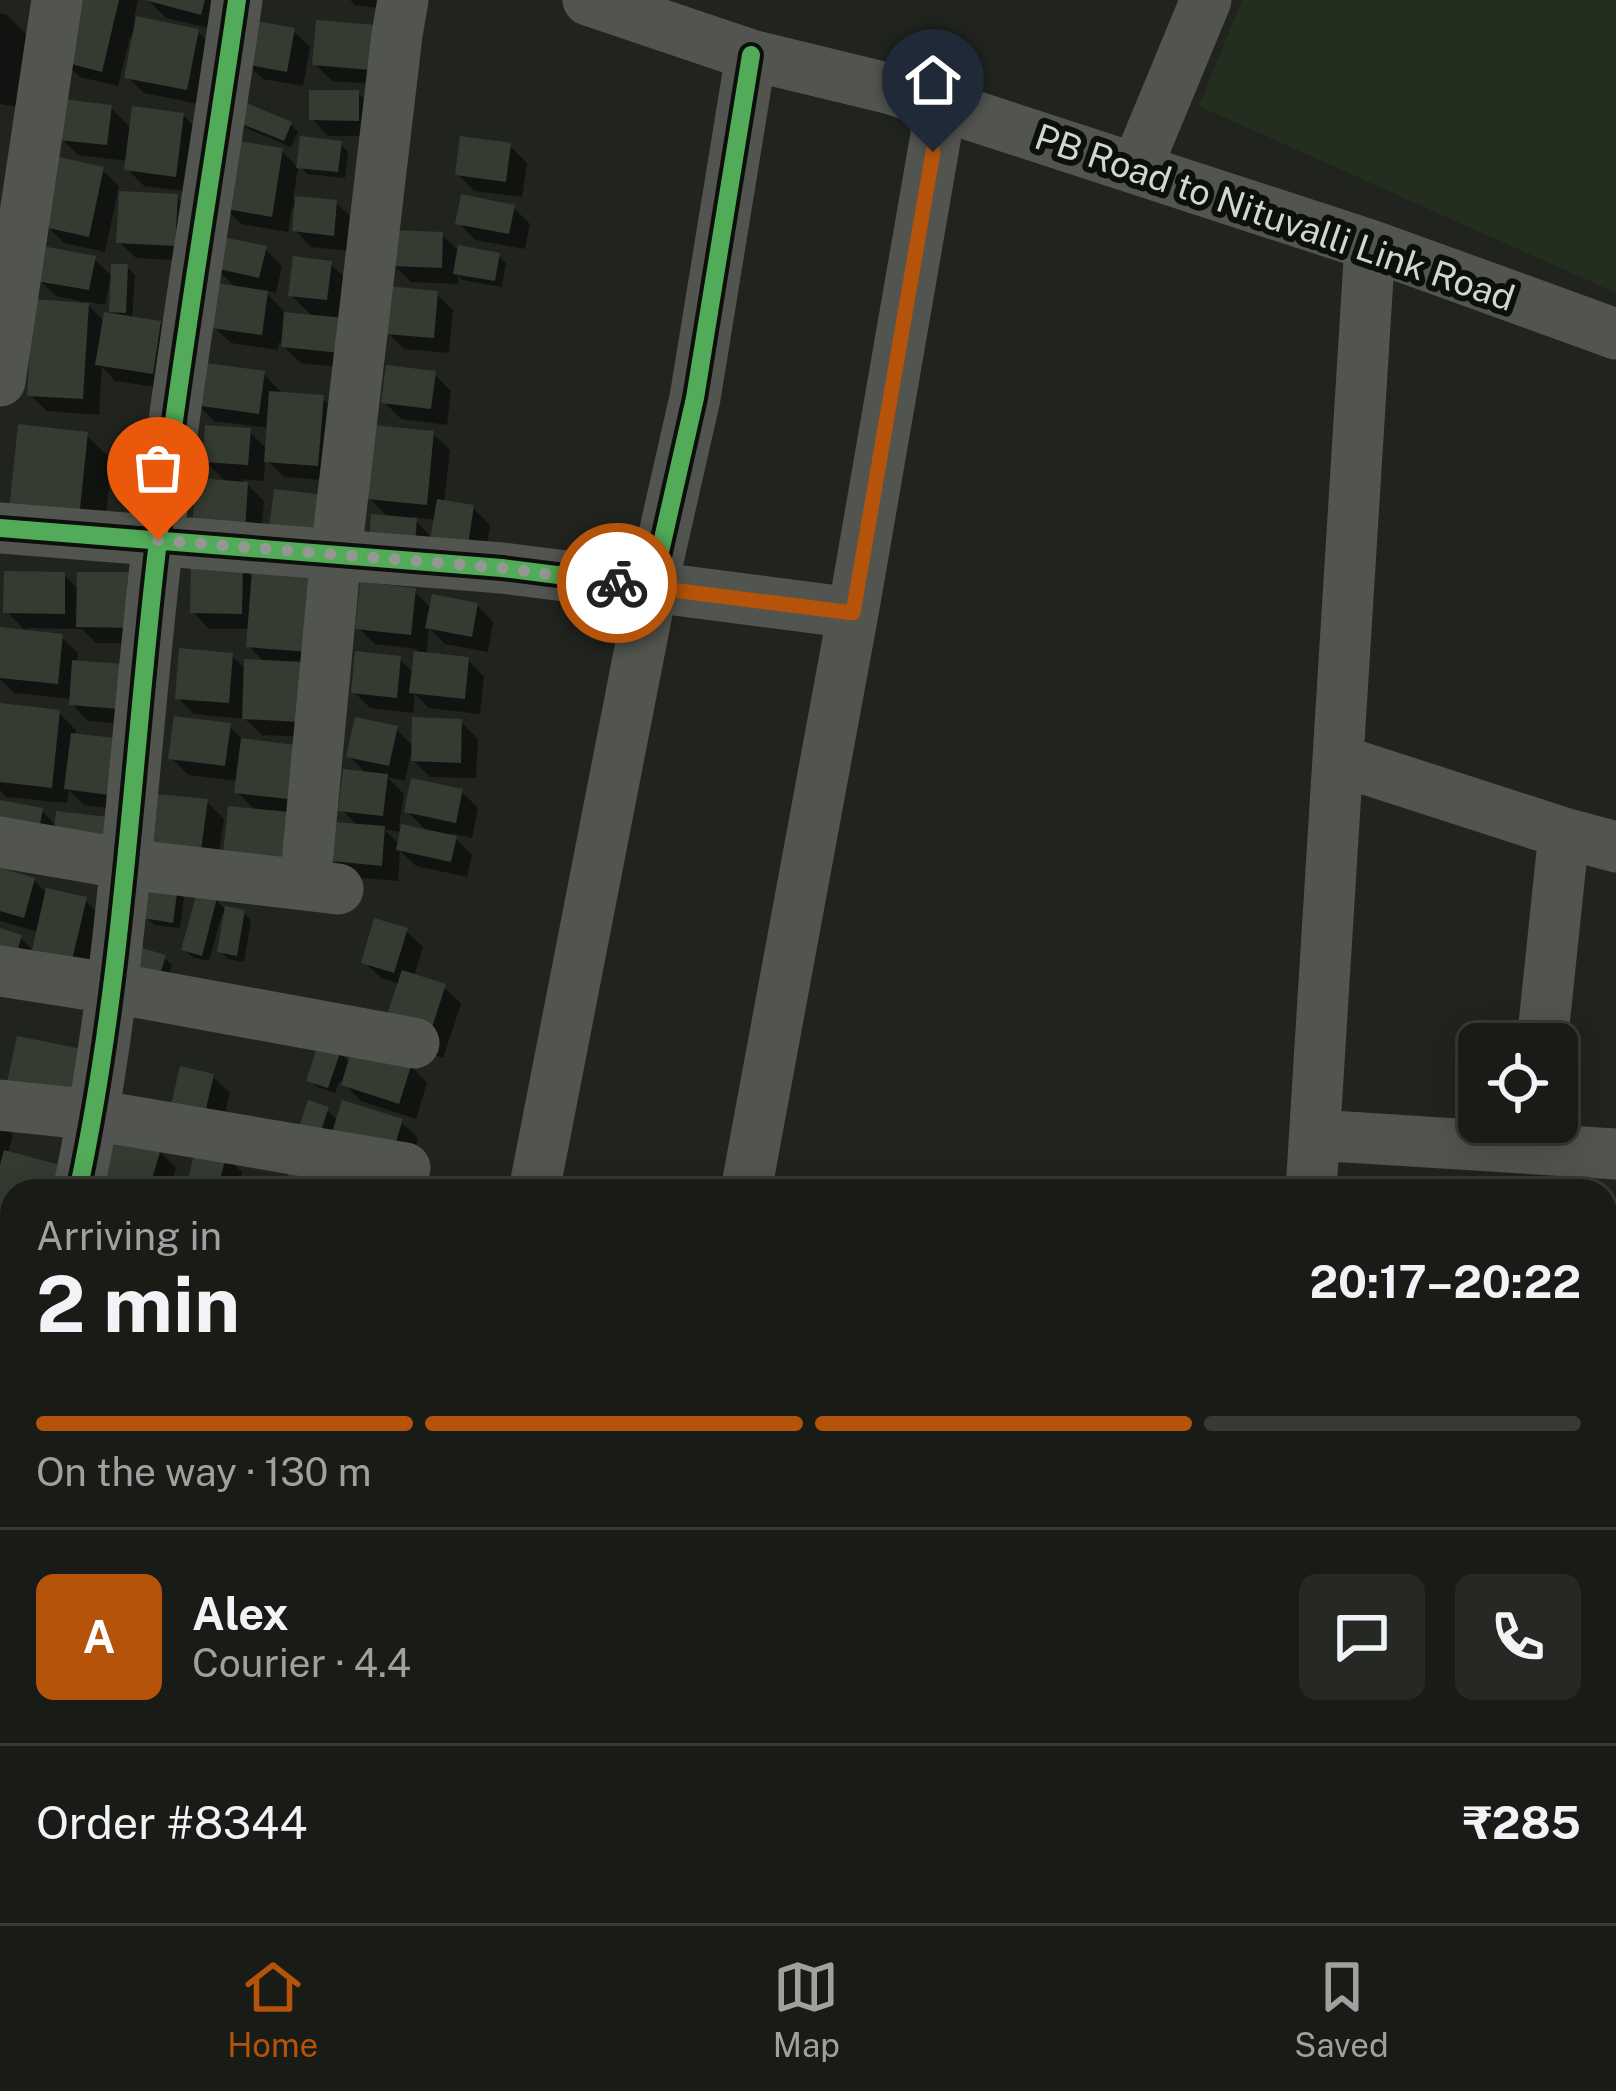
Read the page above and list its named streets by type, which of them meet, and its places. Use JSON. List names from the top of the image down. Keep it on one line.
{"streets":{"street":["PB Road to Nituvalli Link Road"]},"page":{"heading":["2 min","Arriving in","20:17–20:22"],"panel":["Alex","Courier · 4.4","Order #8344","₹285"],"bar":"On the way · 130 m","round":"A","tabs":["Home","Map","Saved"]}}
